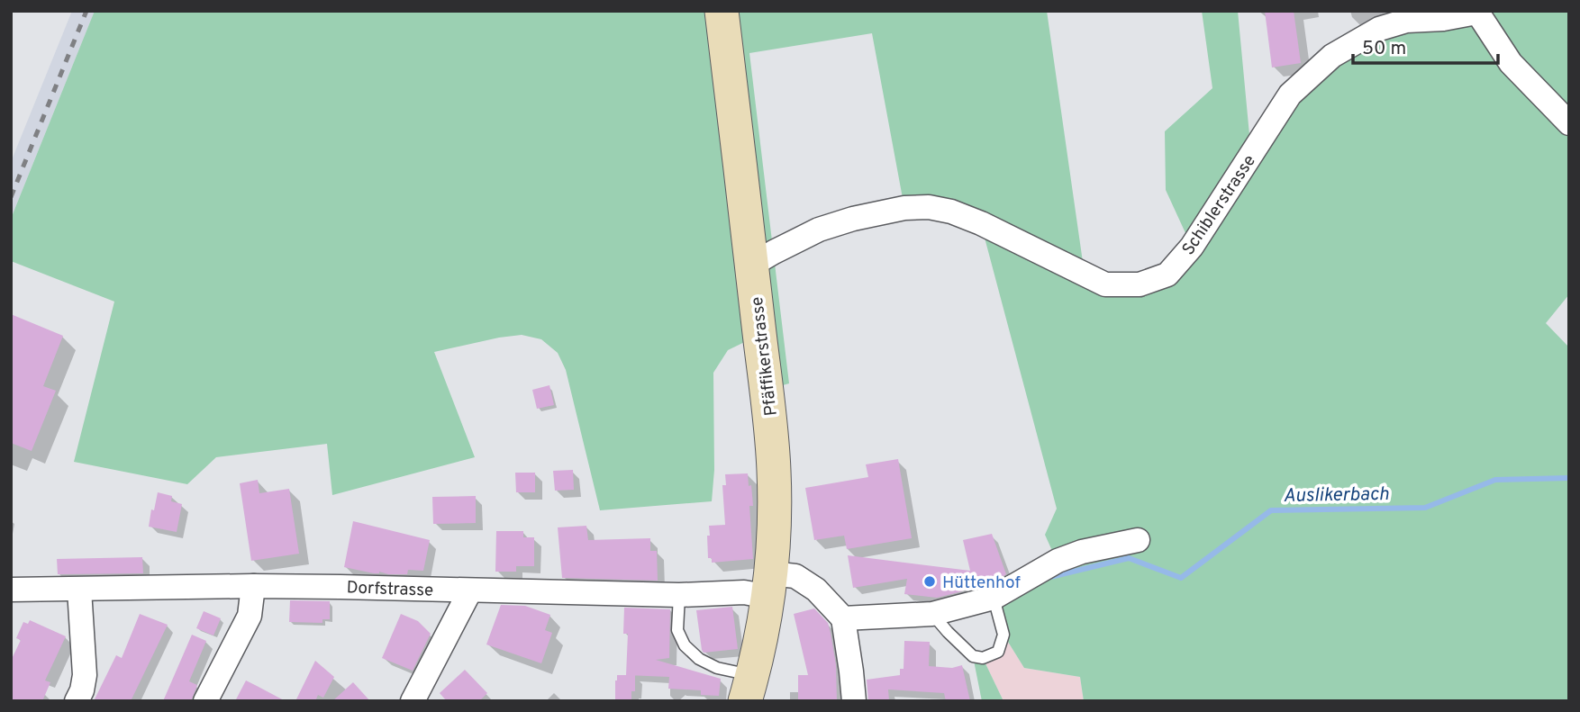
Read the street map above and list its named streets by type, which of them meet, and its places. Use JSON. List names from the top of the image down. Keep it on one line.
{"streets":{"main road":["Pfäffikerstrasse"],"street":["Schiblerstrasse","Dorfstrasse"]},"crossings":[["Schiblerstrasse","Pfäffikerstrasse"],["Pfäffikerstrasse","Dorfstrasse"]],"water":["Auslikerbach"],"places":["Hüttenhof"],"scale_bar":"50 m"}
